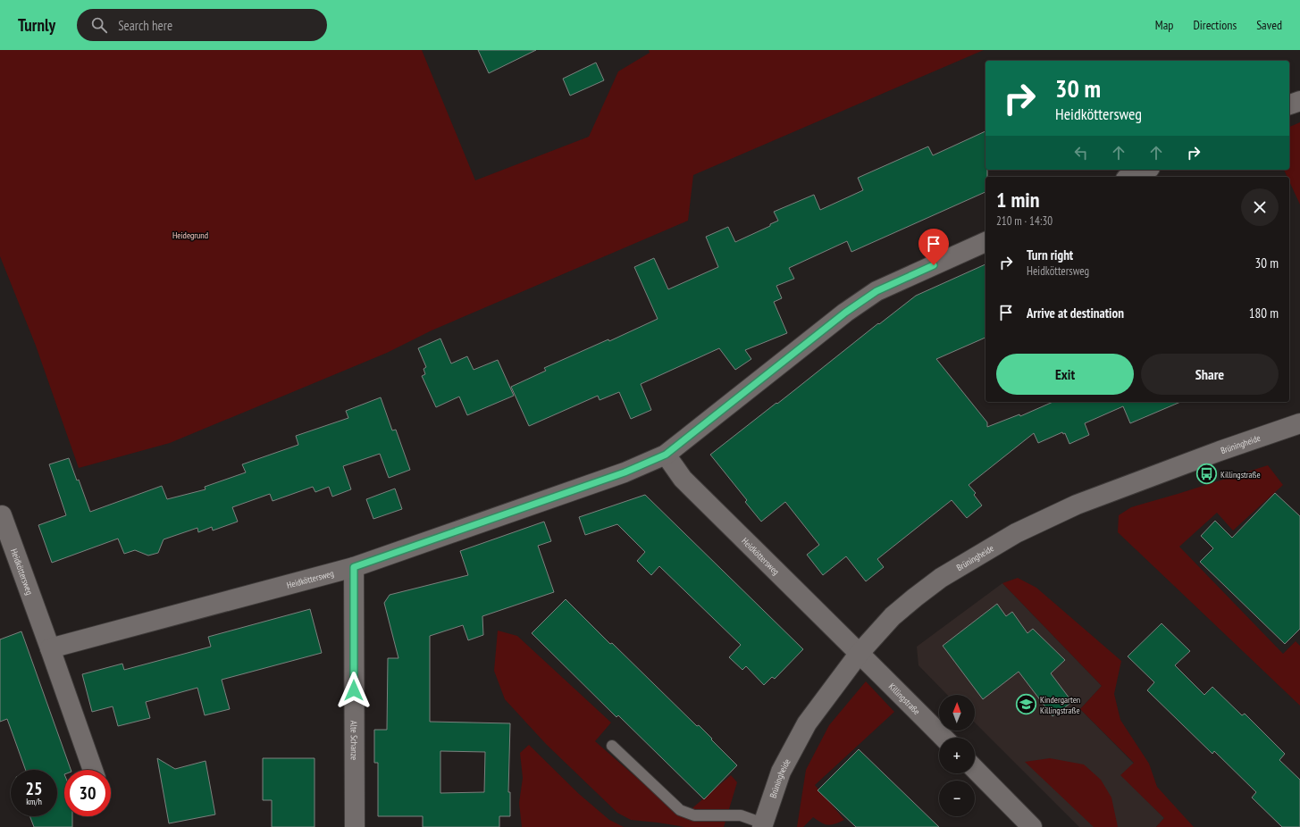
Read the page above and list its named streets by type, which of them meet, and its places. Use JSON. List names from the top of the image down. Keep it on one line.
{"streets":{"street":["Brüningheide","Heidköttersweg","Killingstraße","Alte Schanze"]},"crossings":[["Brüningheide","Heidköttersweg"],["Brüningheide","Killingstraße"],["Heidköttersweg","Killingstraße"],["Heidköttersweg","Alte Schanze"]],"parks":["Heidegrund"],"places":{"bus stop":["Killingstraße"],"school or university":["Kindergarten Killingstraße"]},"north":"top","page":{"header":"Turnly","search":"Search here","nav":["Map","Directions","Saved"],"turn":["30 m","Heidköttersweg"],"heading":["1 min","210 m · 14:30"],"list":[{"name":"Turn right","note":"Heidköttersweg","value":"30 m"},{"name":"Arrive at destination","value":"180 m"}],"buttons":["Exit","Share"],"map_buttons":["+","−"],"speed":"25 km/h","limit":"30"}}
